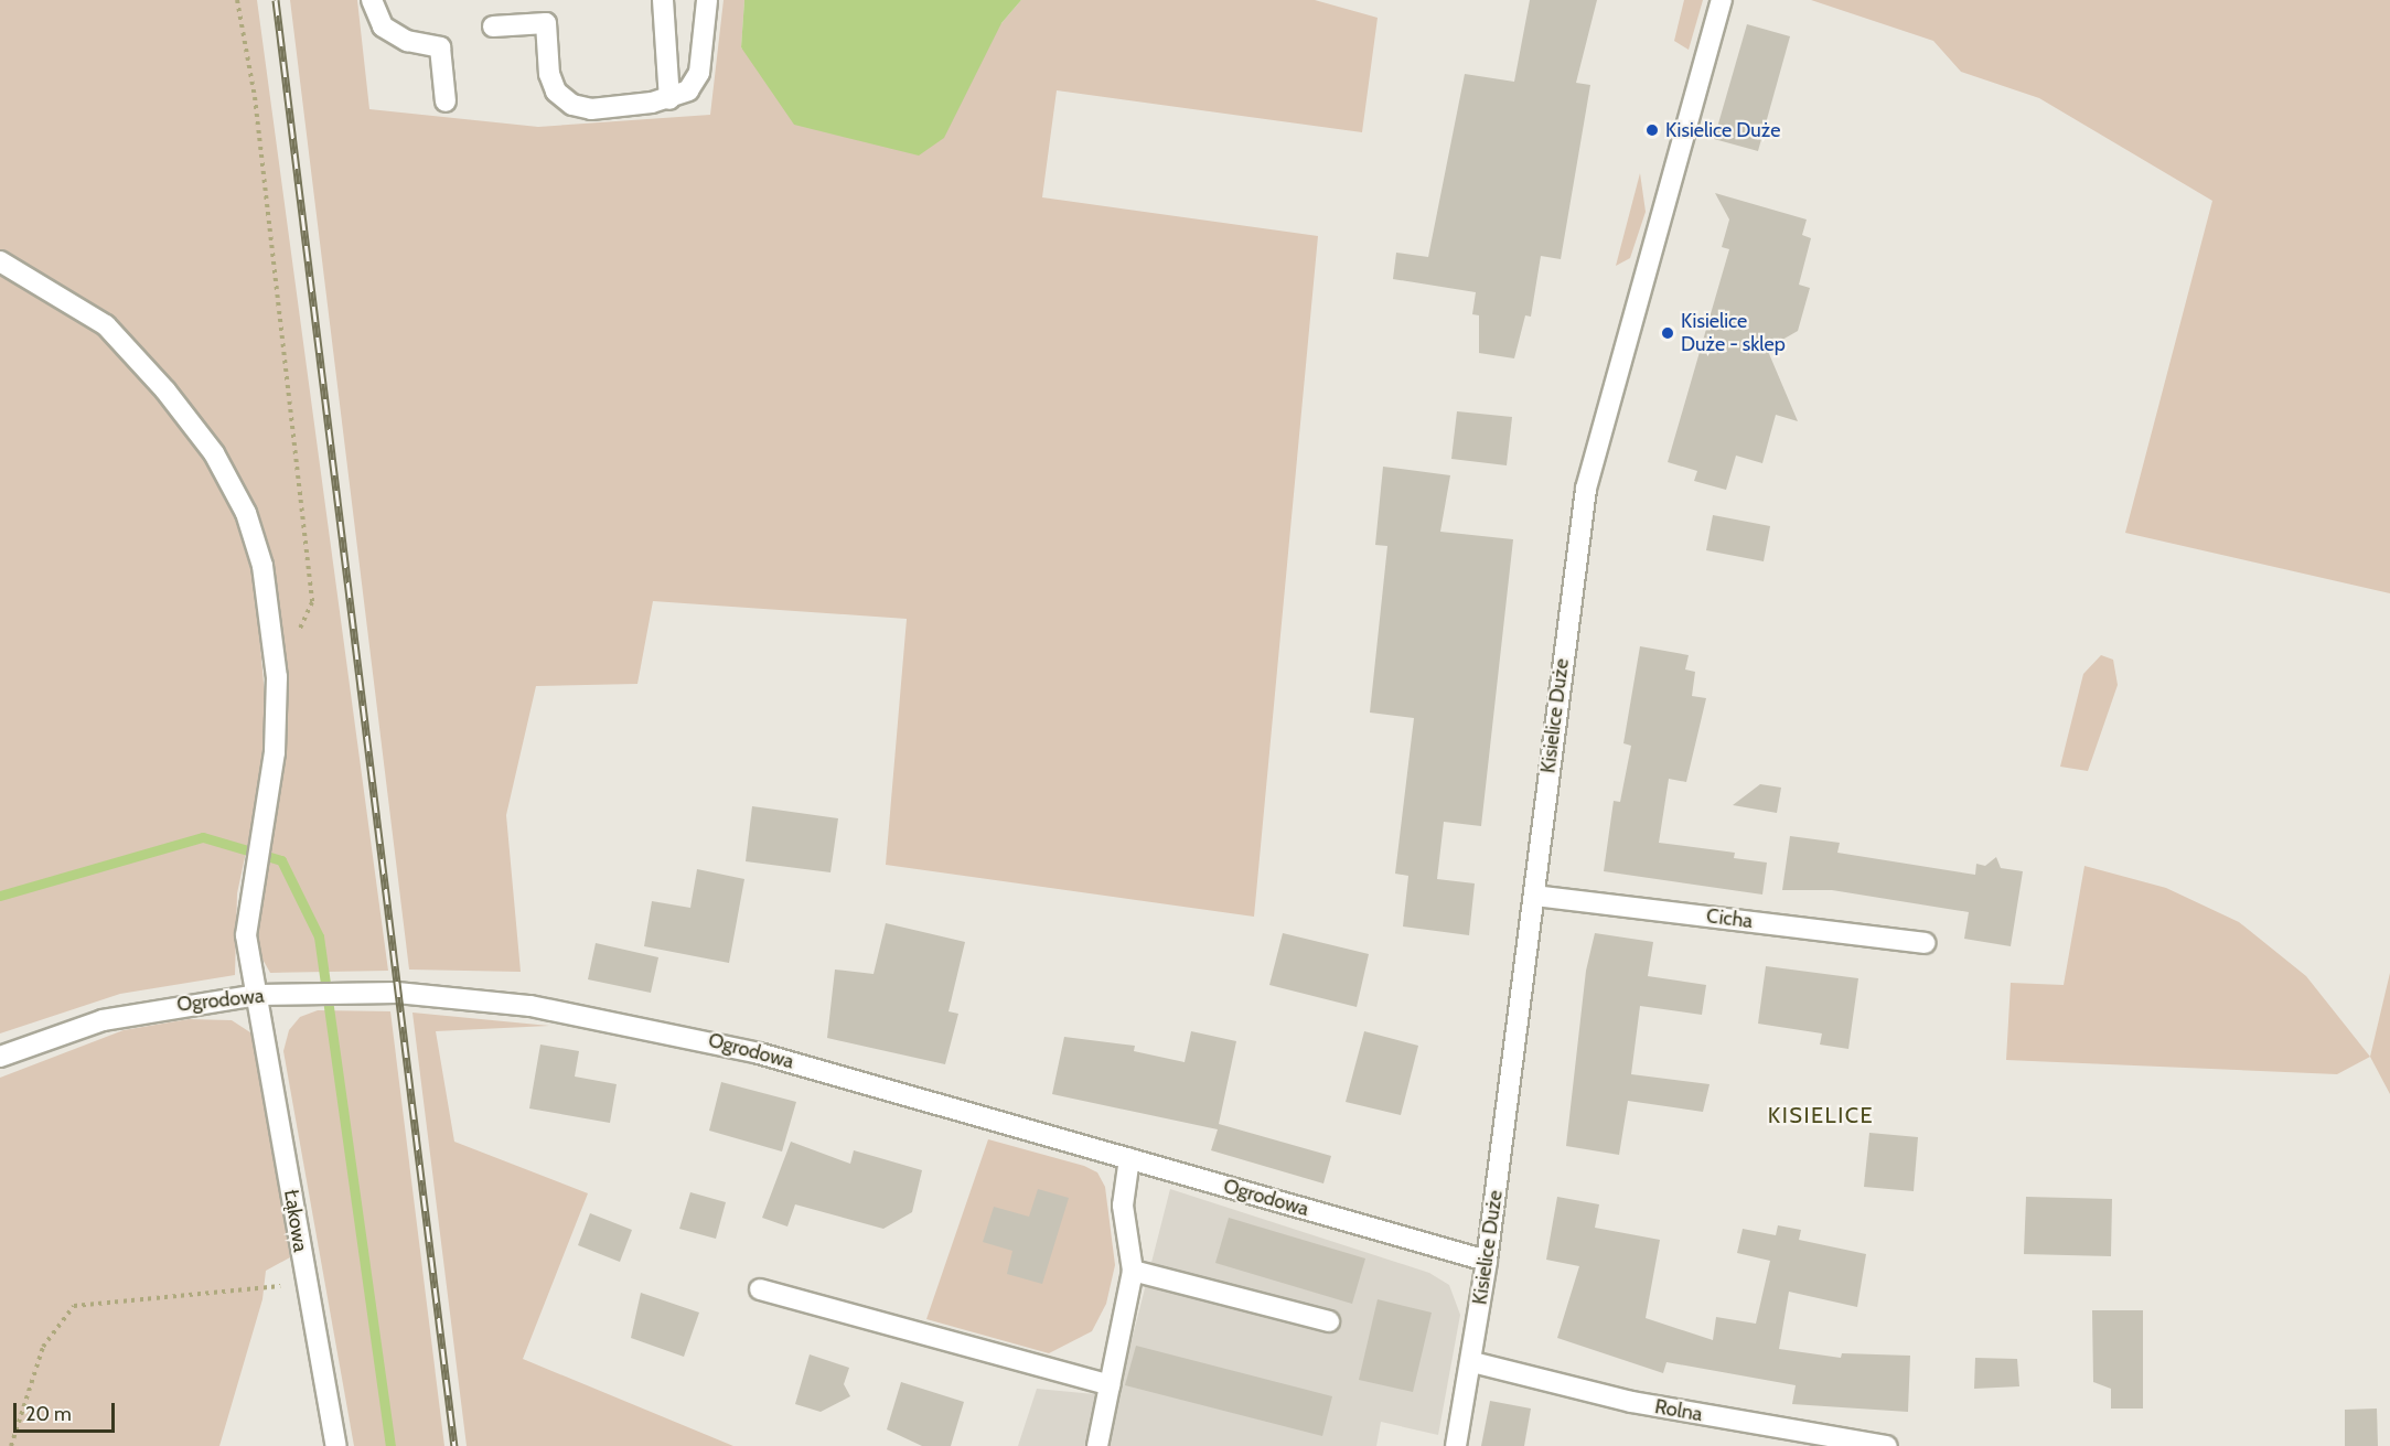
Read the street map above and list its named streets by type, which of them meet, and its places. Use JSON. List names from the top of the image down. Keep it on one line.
{"streets":{"street":["Kisielice Duże","Cicha","Ogrodowa","Łąkowa","Rolna"]},"crossings":[["Kisielice Duże","Cicha"],["Kisielice Duże","Ogrodowa"],["Kisielice Duże","Rolna"],["Ogrodowa","Łąkowa"]],"districts":["KISIELICE"],"places":["Kisielice Duże","Kisielice Duże - sklep"],"scale_bar":"20 m"}
